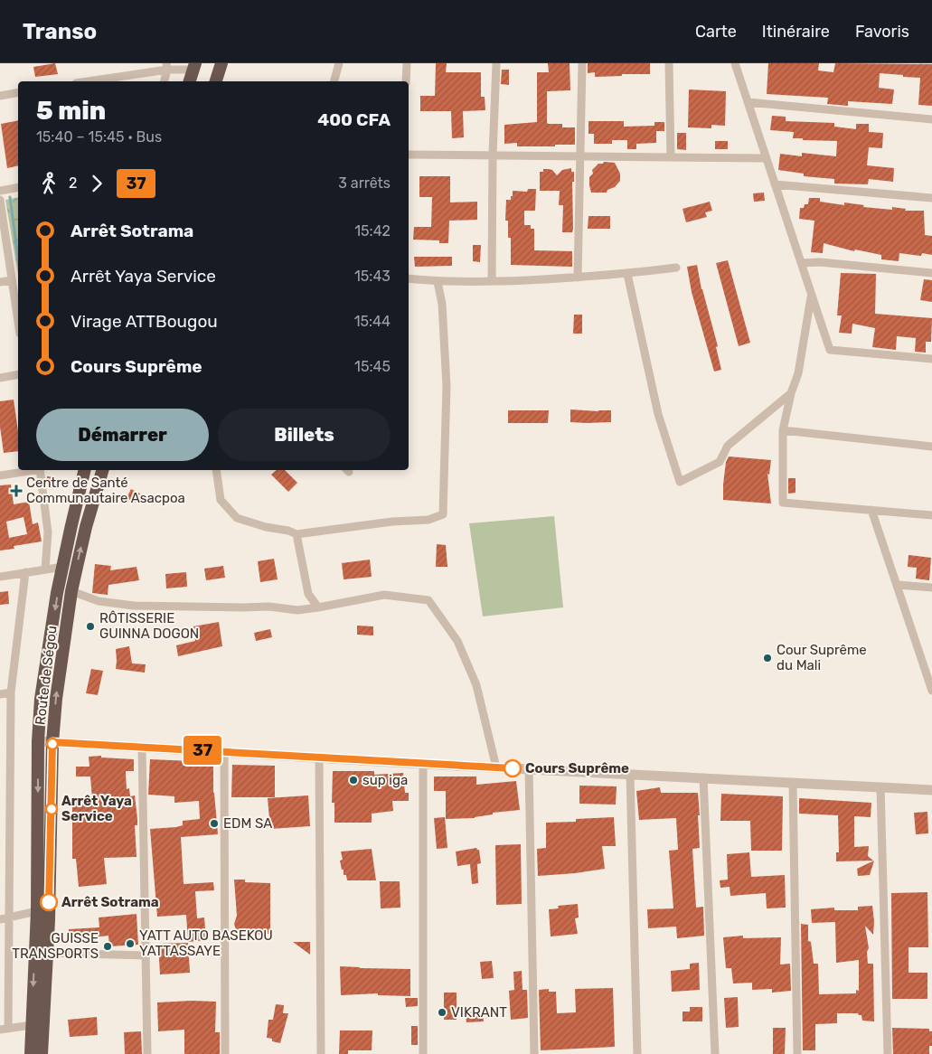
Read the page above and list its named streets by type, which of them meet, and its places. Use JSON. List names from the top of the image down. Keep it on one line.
{"streets":{"highway":["Route de Ségou"]},"places":{"health":["Centre de Santé Communautaire Asacpoa"],"other":["RÔTISSERIE GUINNA DOGON","Cour Suprême du Mali","Cours Suprême","sup iga","Arrêt Yaya Service","EDM SA","Arrêt Sotrama","YATT AUTO BASEKOU YATTASSAYE","GUISSE TRANSPORTS","VIKRANT"]},"lines":["bus line 37"],"page":{"header":"Transo","nav":["Carte","Itinéraire","Favoris"],"on_map":"37","heading":["5 min","15:40 – 15:45 · Bus","400 CFA"],"legs":["2","37","3 arrêts"],"list":[{"name":"Arrêt Sotrama","value":"15:42"},{"name":"Arrêt Yaya Service","value":"15:43"},{"name":"Virage ATTBougou","value":"15:44"},{"name":"Cours Suprême","value":"15:45"}],"buttons":["Démarrer","Billets"]}}
